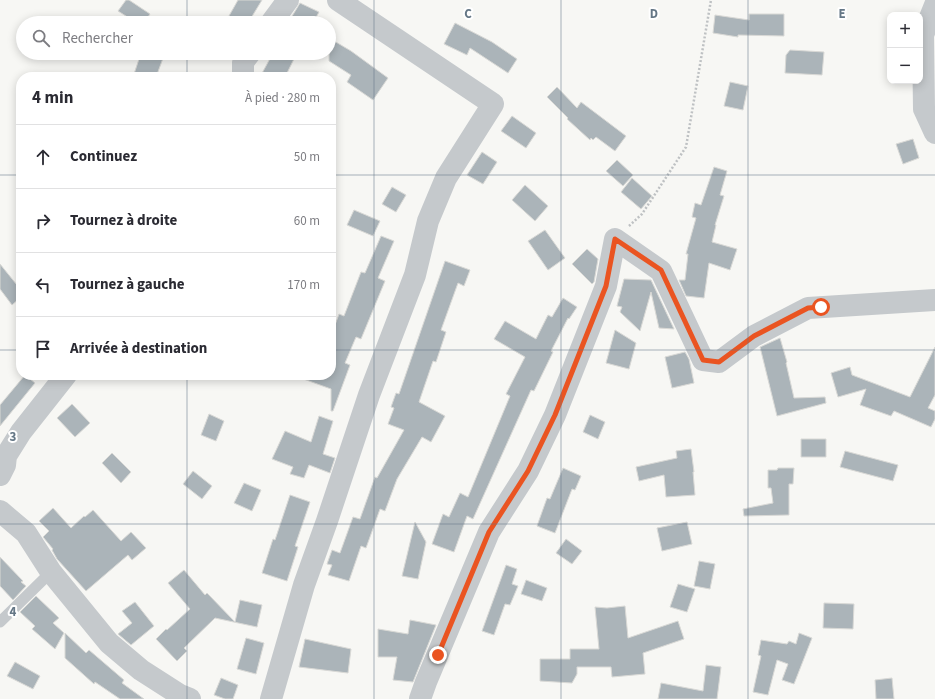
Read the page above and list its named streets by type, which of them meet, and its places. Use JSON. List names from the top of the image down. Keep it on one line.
{"page":{"map_buttons":["+","−"],"search":"Rechercher","heading":["4 min","À pied · 280 m"],"list":[["Continuez","50 m"],["Tournez à droite","60 m"],["Tournez à gauche","170 m"],"Arrivée à destination"]},"grid":{"columns":["C","D","E"],"rows":["3","4"]}}
